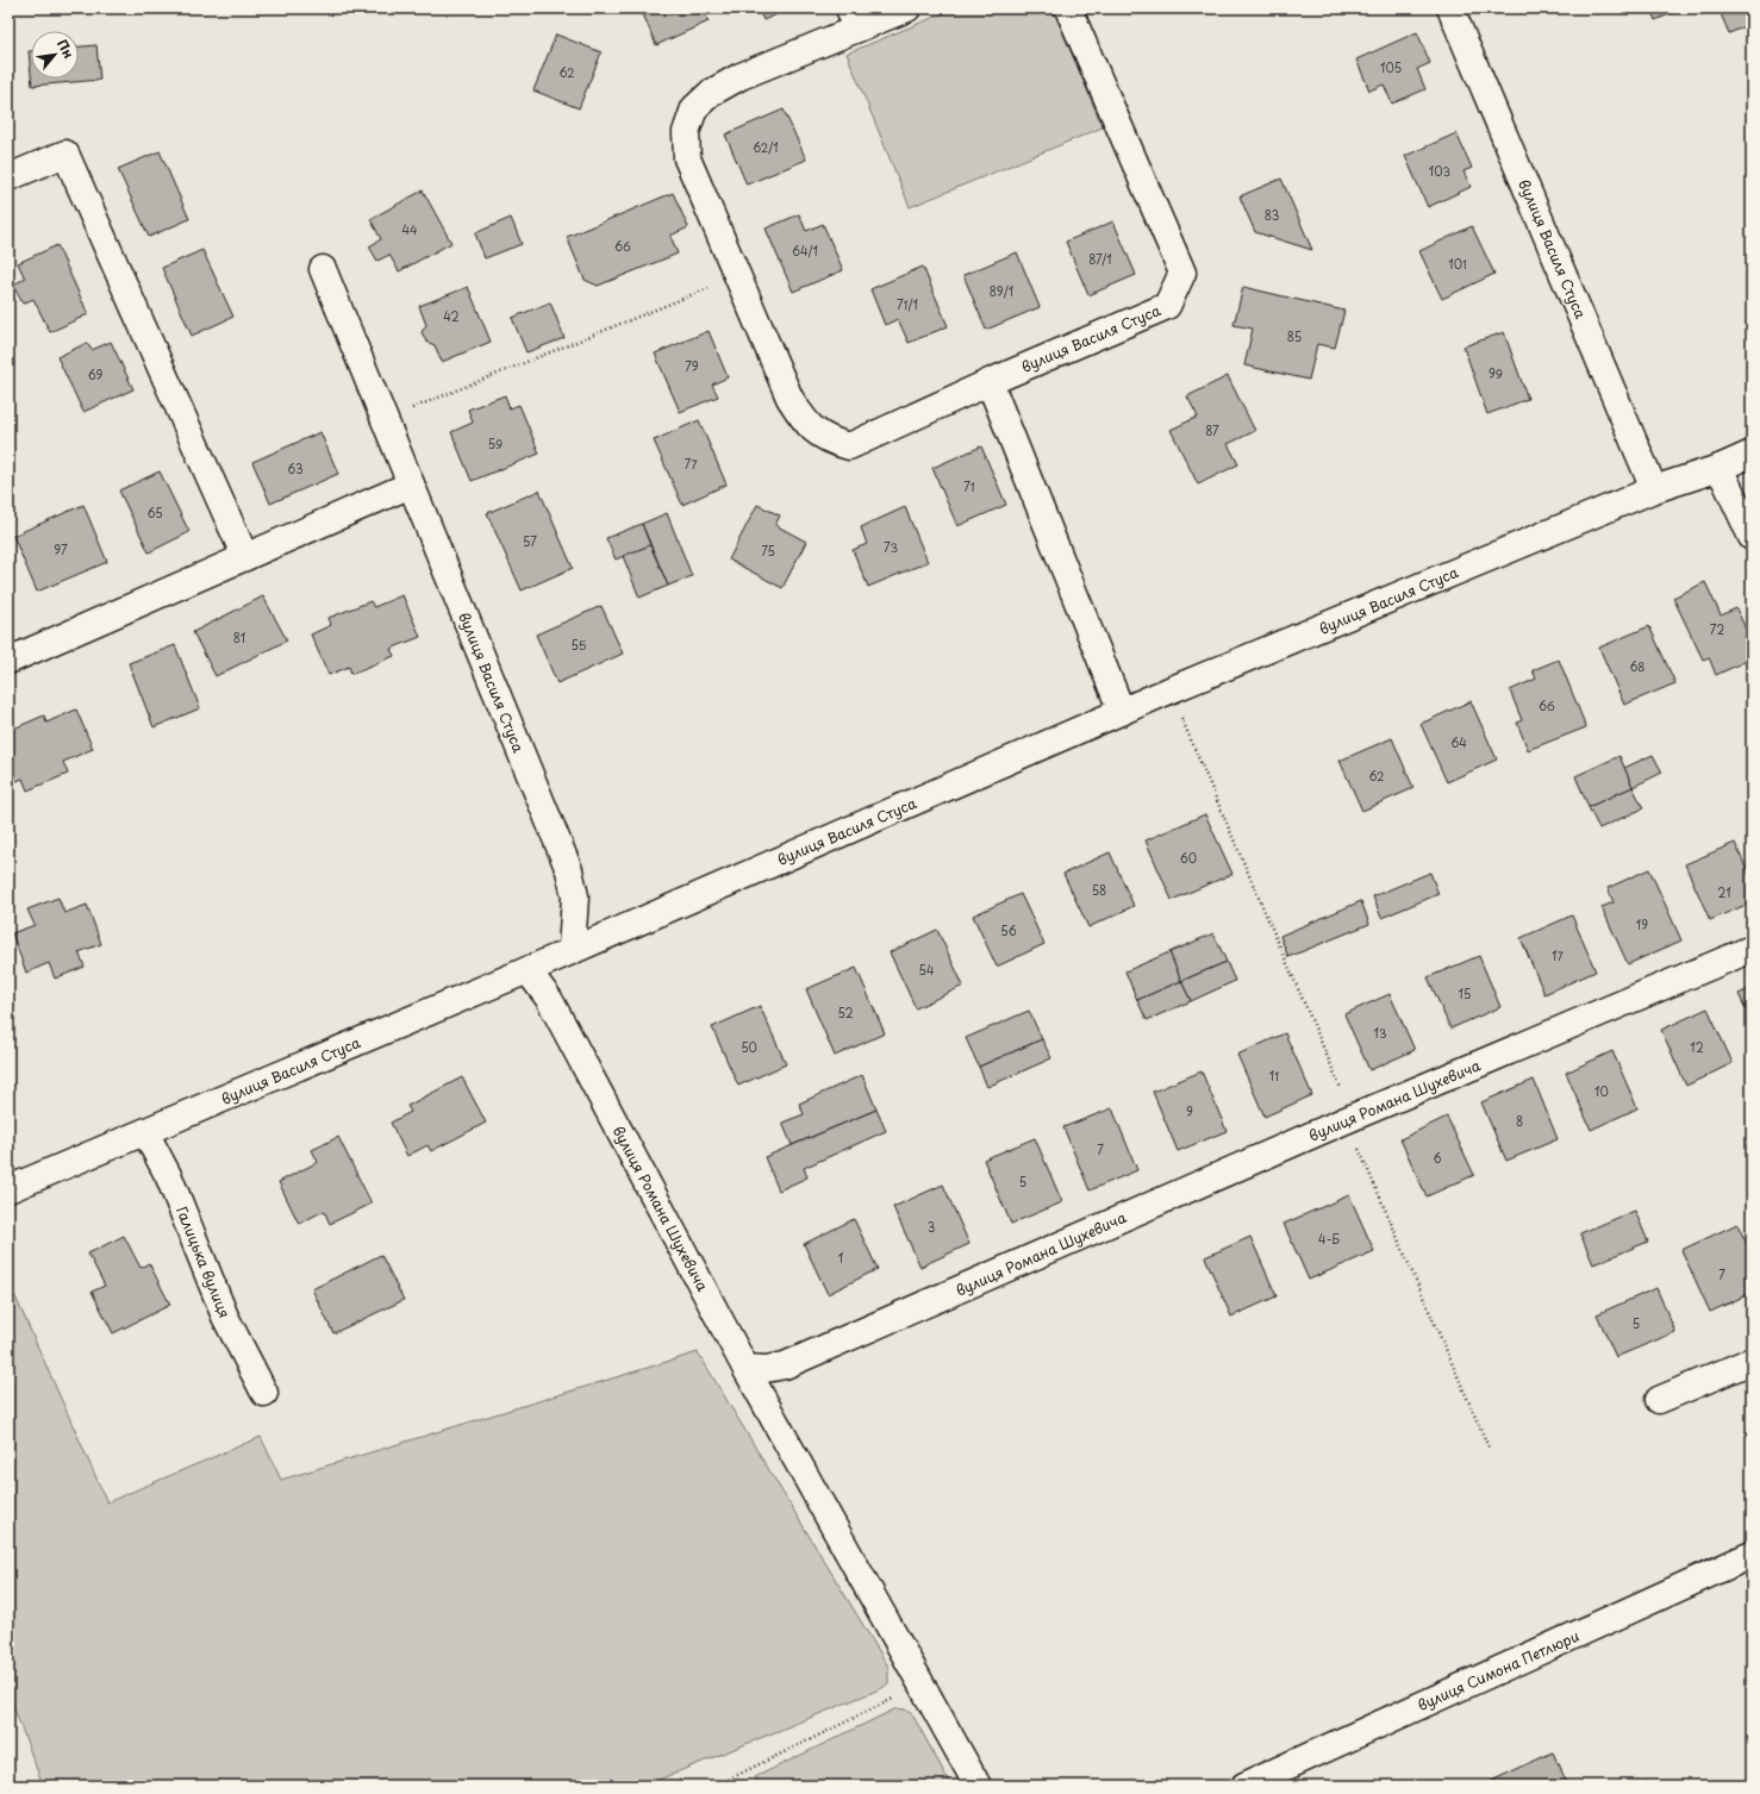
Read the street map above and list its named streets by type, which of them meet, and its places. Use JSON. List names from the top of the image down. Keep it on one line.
{"streets":{"street":["вулиця Василя Стуса","вулиця Романа Шухевича","Галицька вулиця","вулиця Симона Петлюри"]},"crossings":[["вулиця Василя Стуса","вулиця Романа Шухевича"],["вулиця Василя Стуса","Галицька вулиця"]],"house_numbers":["105","62","62/1","103","83","44","66","64/1","87/1","101","89/1","71/1","42","85","79","99","69","87","59","77","63","71","65","57","73","97","75","72","81","55","68","66","64","62","60","58","21","19","56","17","54","15","52","13","50","12","11","10","9","8","7","6","5","3","4-Б","1","7","5"],"north":"top right"}
